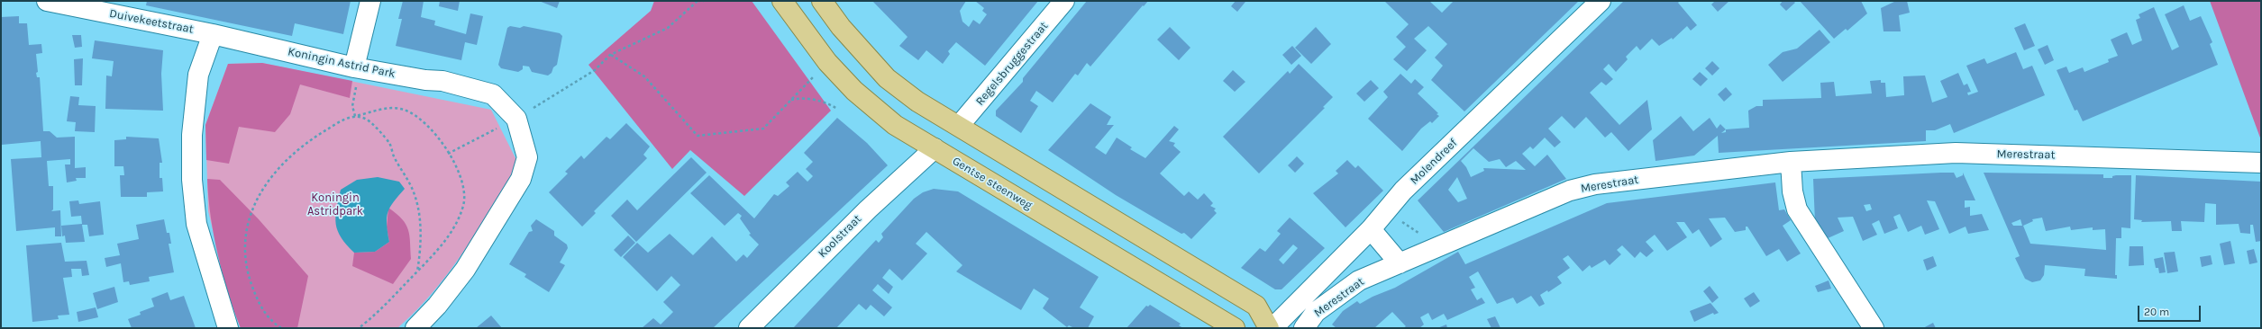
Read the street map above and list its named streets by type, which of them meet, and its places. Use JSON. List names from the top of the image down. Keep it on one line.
{"streets":{"main road":["Gentse steenweg"],"street":["Duivekeetstraat","Koningin Astrid Park","Regelsbruggestraat","Merestraat","Molendreef","Koolstraat"]},"crossings":[["Duivekeetstraat","Koningin Astrid Park"],["Gentse steenweg","Koolstraat"]],"parks":["Koningin Astridpark"],"scale_bar":"20 m"}
